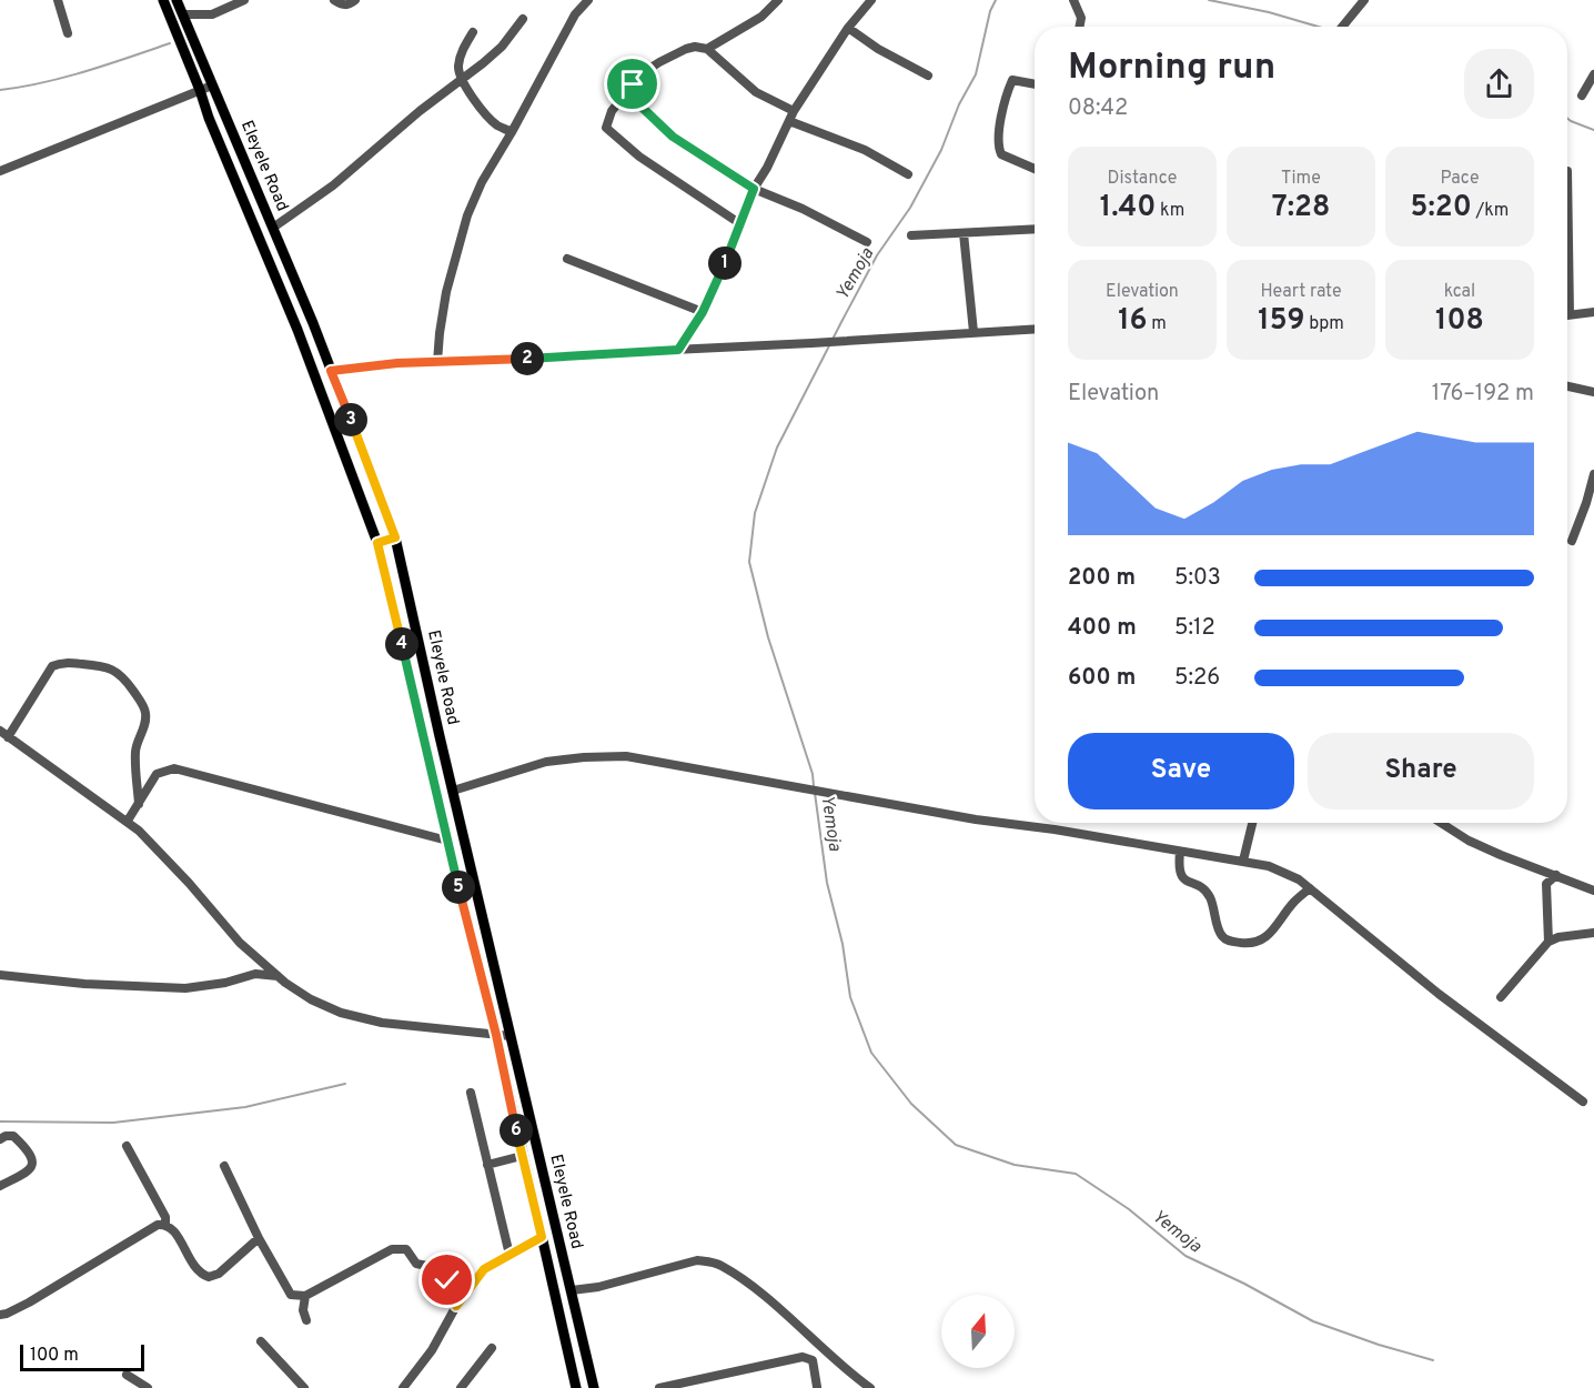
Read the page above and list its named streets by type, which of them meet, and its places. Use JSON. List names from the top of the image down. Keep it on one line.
{"streets":{"main road":["Eleyele Road"]},"water":["Yemoja"],"scale_bar":"100 m","north":"top","page":{"heading":["Morning run","08:42"],"stats":[["Distance","1.40 km"],["Time","7:28"],["Pace","5:20 /km"],["Elevation","16 m"],["Heart rate","159 bpm"],["kcal","108"]],"pins":["1","2","3","4","5","6"],"chart":["Elevation","176–192 m"],"list":[{"name":"200 m","note":"5:03"},{"name":"400 m","note":"5:12"},{"name":"600 m","note":"5:26"}],"buttons":["Save","Share"],"scale":"100 m"}}
